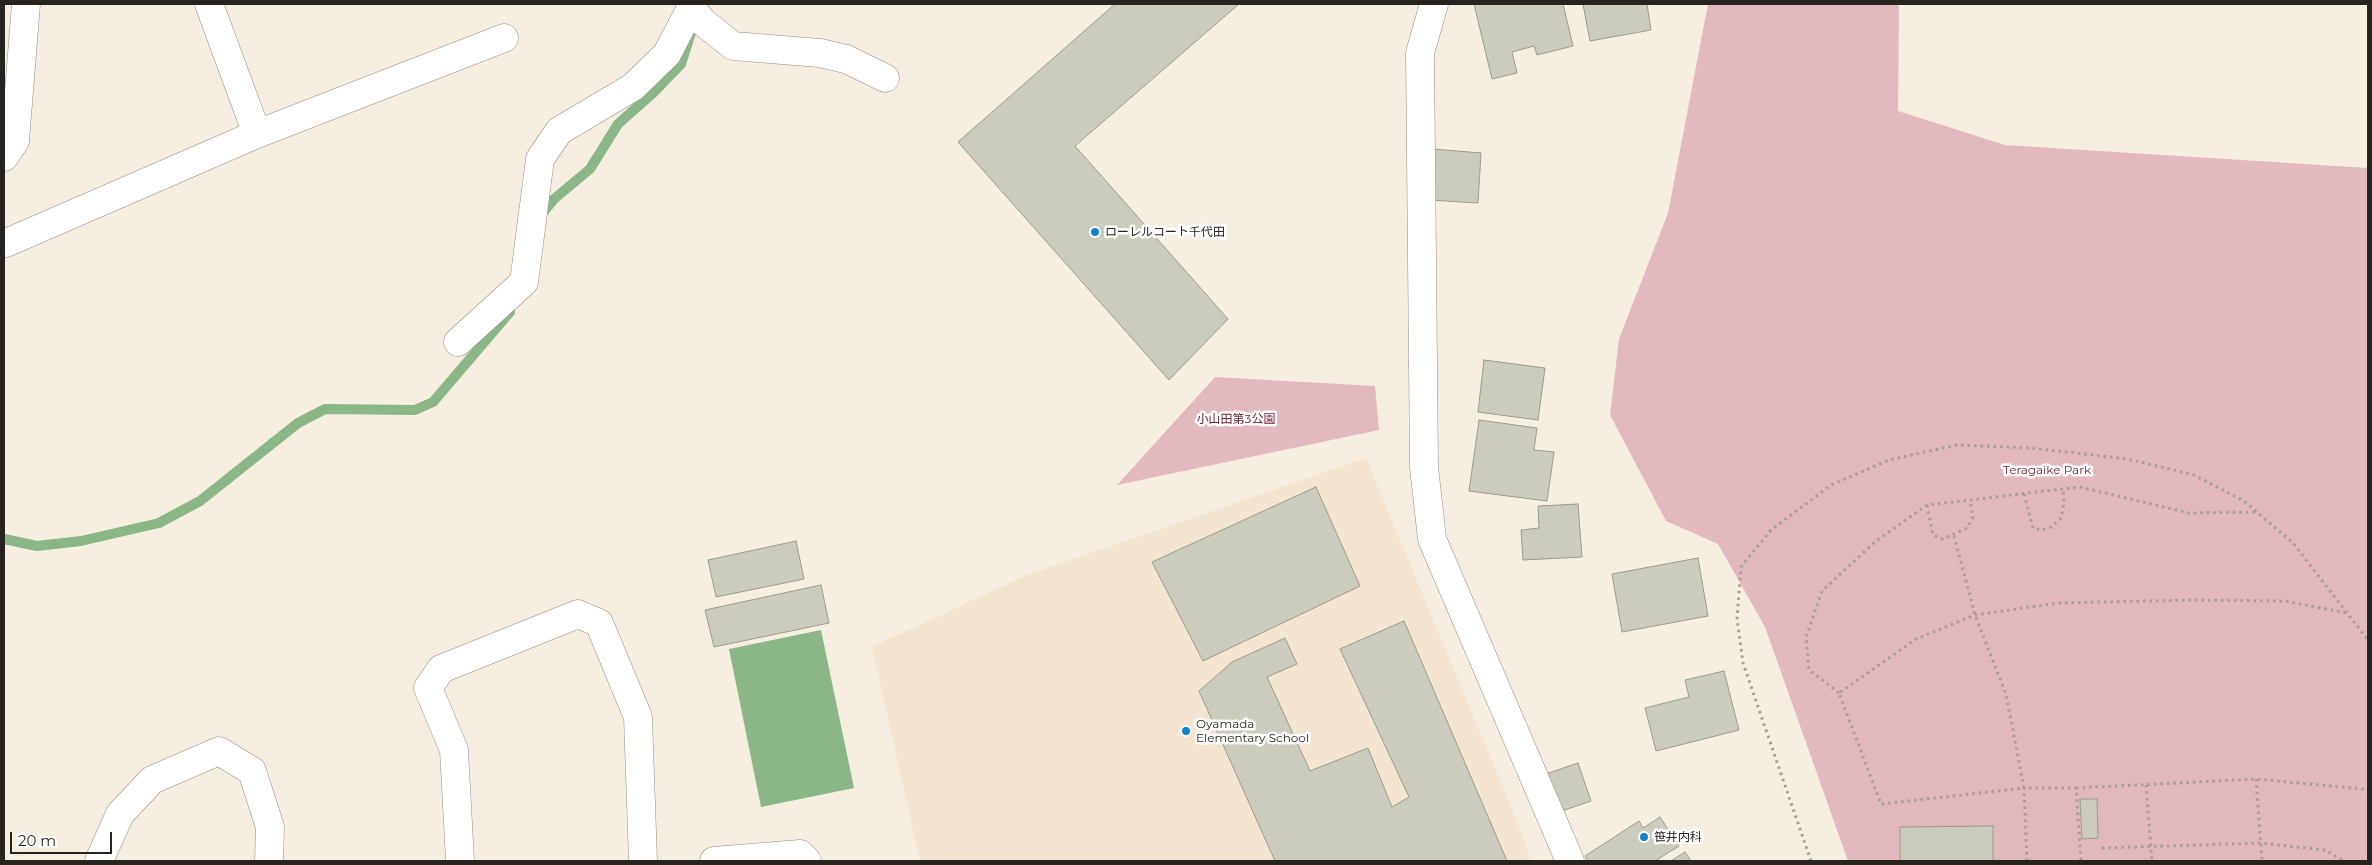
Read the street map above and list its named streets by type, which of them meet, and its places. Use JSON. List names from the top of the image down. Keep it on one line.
{"parks":["小山田第3公園","Teragaike Park"],"places":["ローレルコート千代田","Oyamada Elementary School","笹井内科"],"scale_bar":"20 m"}
